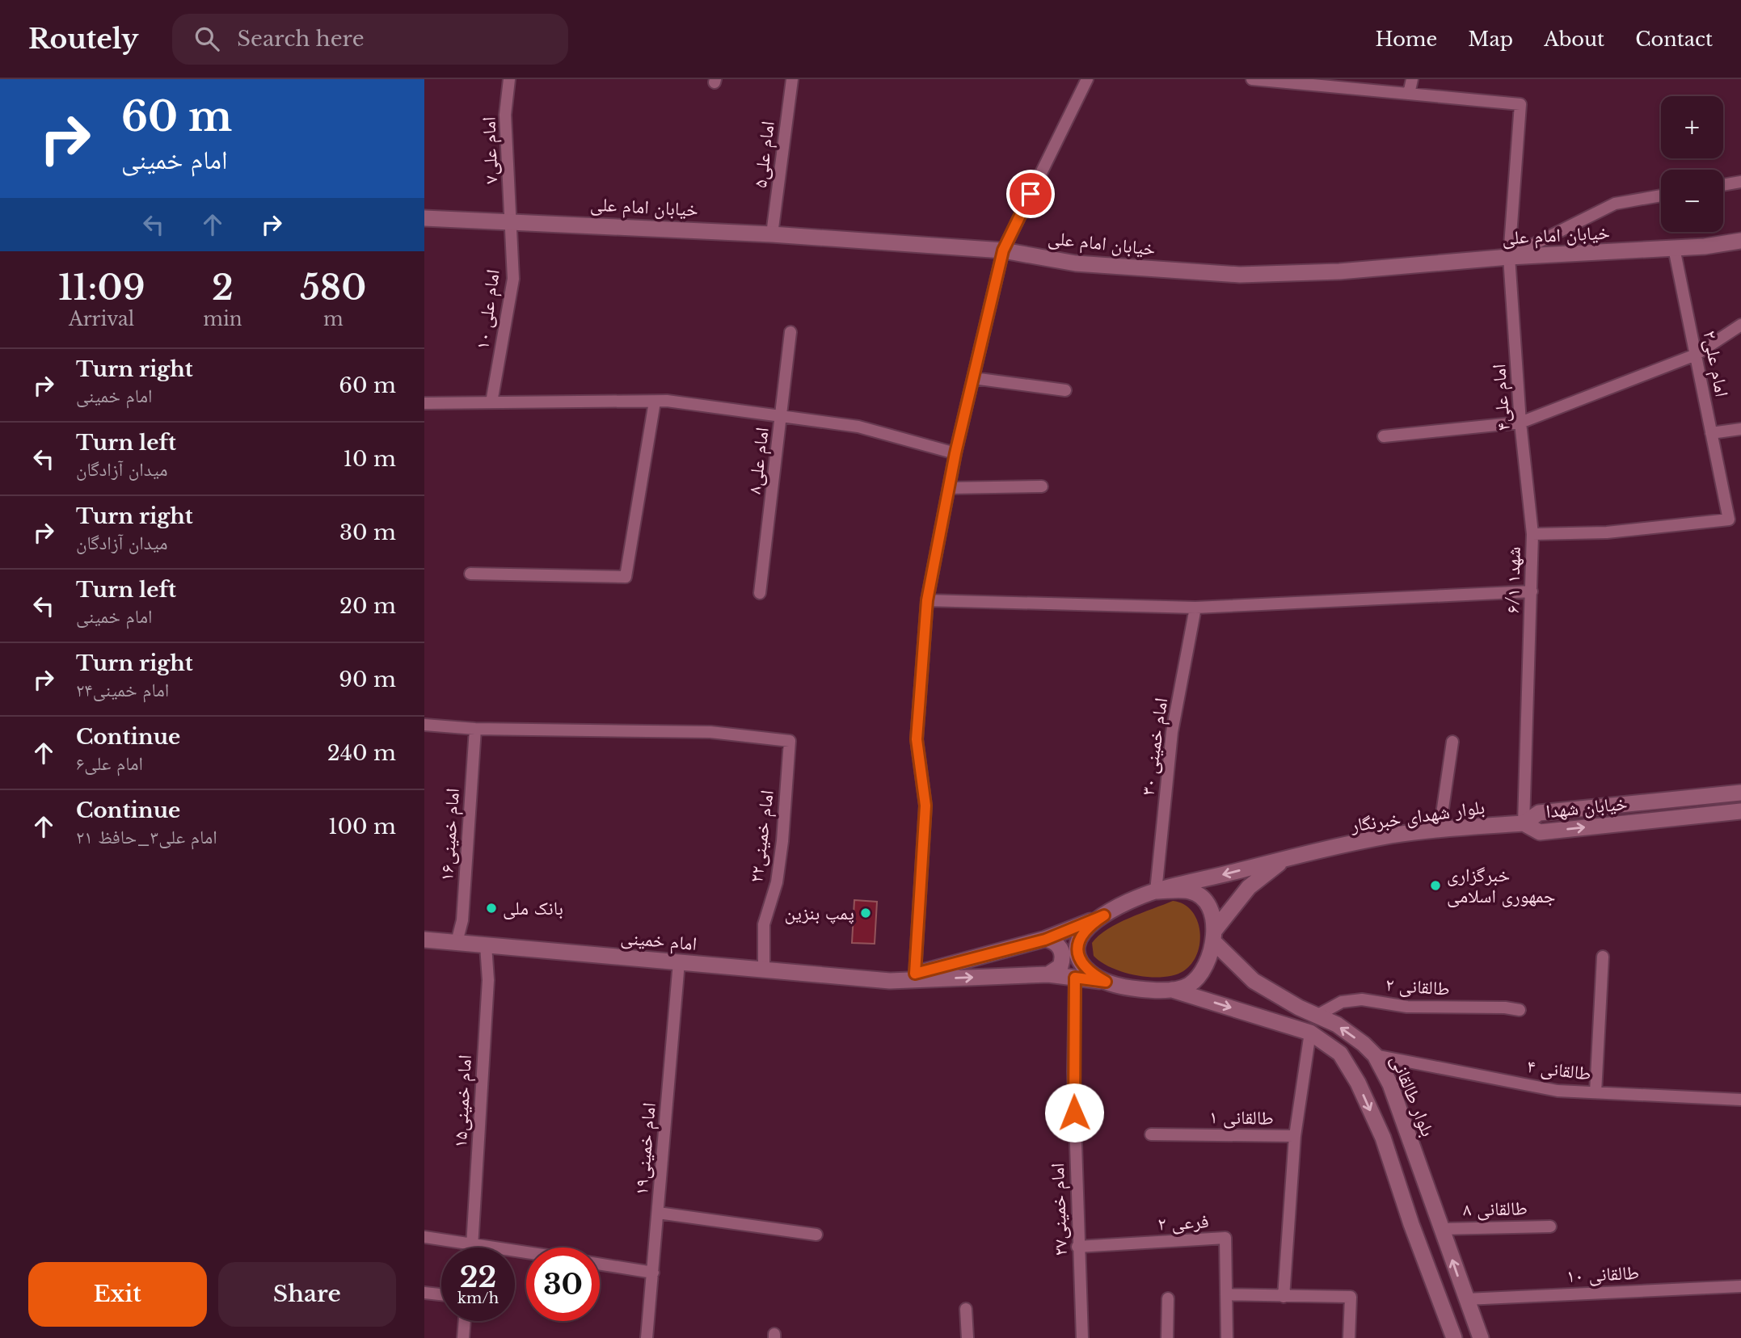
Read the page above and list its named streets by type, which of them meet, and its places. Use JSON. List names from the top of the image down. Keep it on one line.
{"streets":{"main road":["خیابان امام علی","خیابان شهدا","بلوار شهدای خبرنگار","امام خمینی","بلوار طالقانی"],"street":["امام علی۷","امام علی۵","امام علی ۱۰","امام علی۲","امام علی۴","امام علی۸","شهد۱ ۶/۱","امام خمینی ۳۰","امام خمینی۱۶","امام خمینی۲۲","طالقانی ۲","طالقانی ۴","امام خمینی۱۵","طالقانی ۱","امام خمینی۱۹","طالقانی ۸","امام خمینی۲۷","فرعی ۲","طالقانی ۱۰"]},"crossings":[["امام علی۷","خیابان امام علی"],["امام علی۷","امام علی ۱۰"],["امام علی۵","خیابان امام علی"],["خیابان امام علی","امام علی ۱۰"],["خیابان امام علی","امام علی۲"],["خیابان امام علی","امام علی۴"],["امام علی۲","شهد۱ ۶/۱"],["امام علی۴","شهد۱ ۶/۱"],["شهد۱ ۶/۱","خیابان شهدا"],["شهد۱ ۶/۱","بلوار شهدای خبرنگار"],["امام خمینی ۳۰","بلوار شهدای خبرنگار"],["امام خمینی ۳۰","امام خمینی"],["امام خمینی ۳۰","بلوار طالقانی"],["خیابان شهدا","بلوار شهدای خبرنگار"],["بلوار شهدای خبرنگار","امام خمینی"],["بلوار شهدای خبرنگار","بلوار طالقانی"],["امام خمینی۱۶","امام خمینی۲۲"],["امام خمینی۱۶","امام خمینی"],["امام خمینی۲۲","امام خمینی"],["امام خمینی","بلوار طالقانی"],["امام خمینی","امام خمینی۱۵"],["امام خمینی","امام خمینی۱۹"],["امام خمینی","امام خمینی۲۷"],["طالقانی ۲","بلوار طالقانی"],["طالقانی ۴","بلوار طالقانی"],["بلوار طالقانی","طالقانی ۸"],["بلوار طالقانی","طالقانی ۱۰"],["امام خمینی۲۷","فرعی ۲"]],"places":["خبرگزاری جمهوری اسلامی","بانک ملی","پمپ بنزین"],"page":{"header":"Routely","search":"Search here","nav":["Home","Map","About","Contact"],"turn":["60 m","امام خمینی"],"map_buttons":["+","−"],"eta":["11:09","Arrival","2","min","580","m"],"list":[{"name":"Turn right","note":"امام خمینی","value":"60 m"},{"name":"Turn left","note":"میدان آزادگان","value":"10 m"},{"name":"Turn right","note":"میدان آزادگان","value":"30 m"},{"name":"Turn left","note":"امام خمینی","value":"20 m"},{"name":"Turn right","note":"امام خمینی۲۴","value":"90 m"},{"name":"Continue","note":"امام علی۶","value":"240 m"},{"name":"Continue","note":"امام علی۳_حافظ ۲۱","value":"100 m"}],"speed":"22 km/h","limit":"30","buttons":["Exit","Share"]}}
